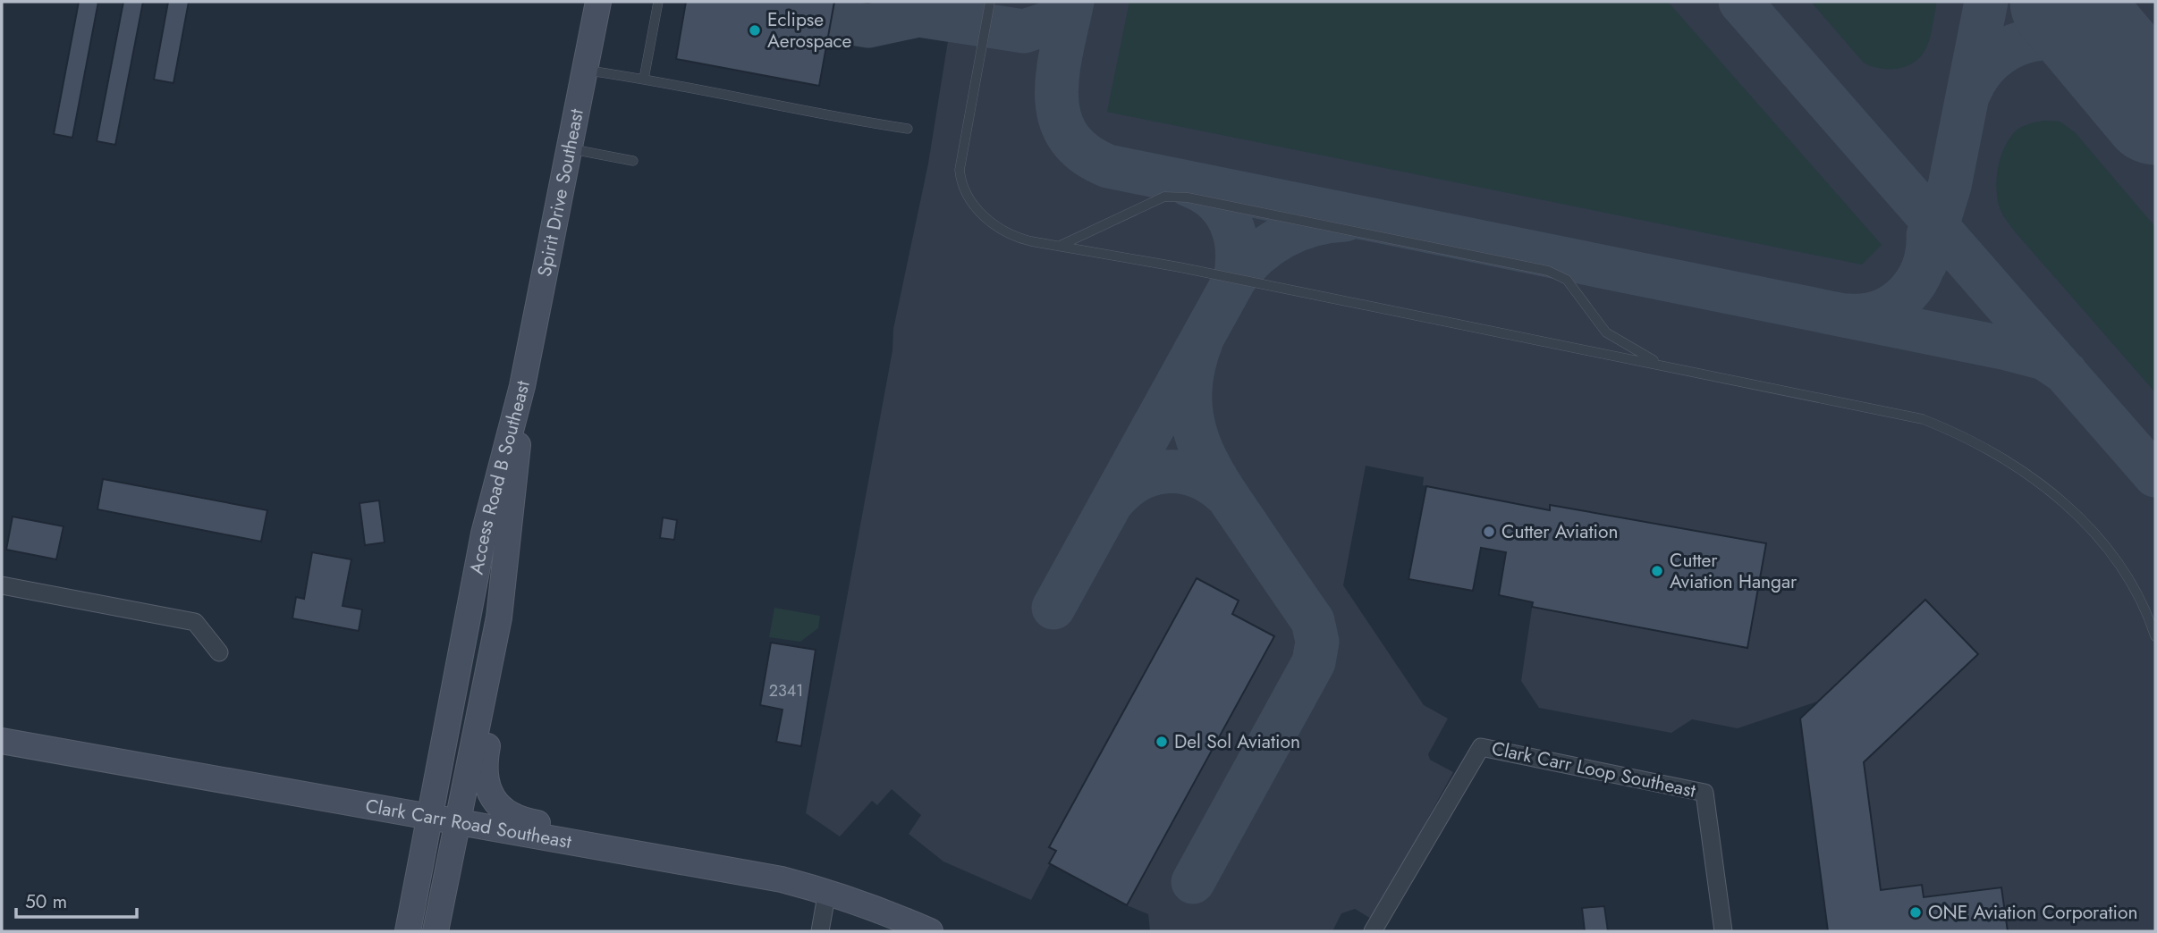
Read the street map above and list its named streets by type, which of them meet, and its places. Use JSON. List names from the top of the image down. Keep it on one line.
{"streets":{"street":["Spirit Drive Southeast","Access Road B Southeast","Clark Carr Loop Southeast","Clark Carr Road Southeast"]},"crossings":[["Spirit Drive Southeast","Access Road B Southeast"],["Access Road B Southeast","Clark Carr Road Southeast"]],"places":["Eclipse Aerospace","Cutter Aviation","Cutter Aviation Hangar","Del Sol Aviation","ONE Aviation Corporation"],"house_numbers":["2341"],"scale_bar":"50 m"}
